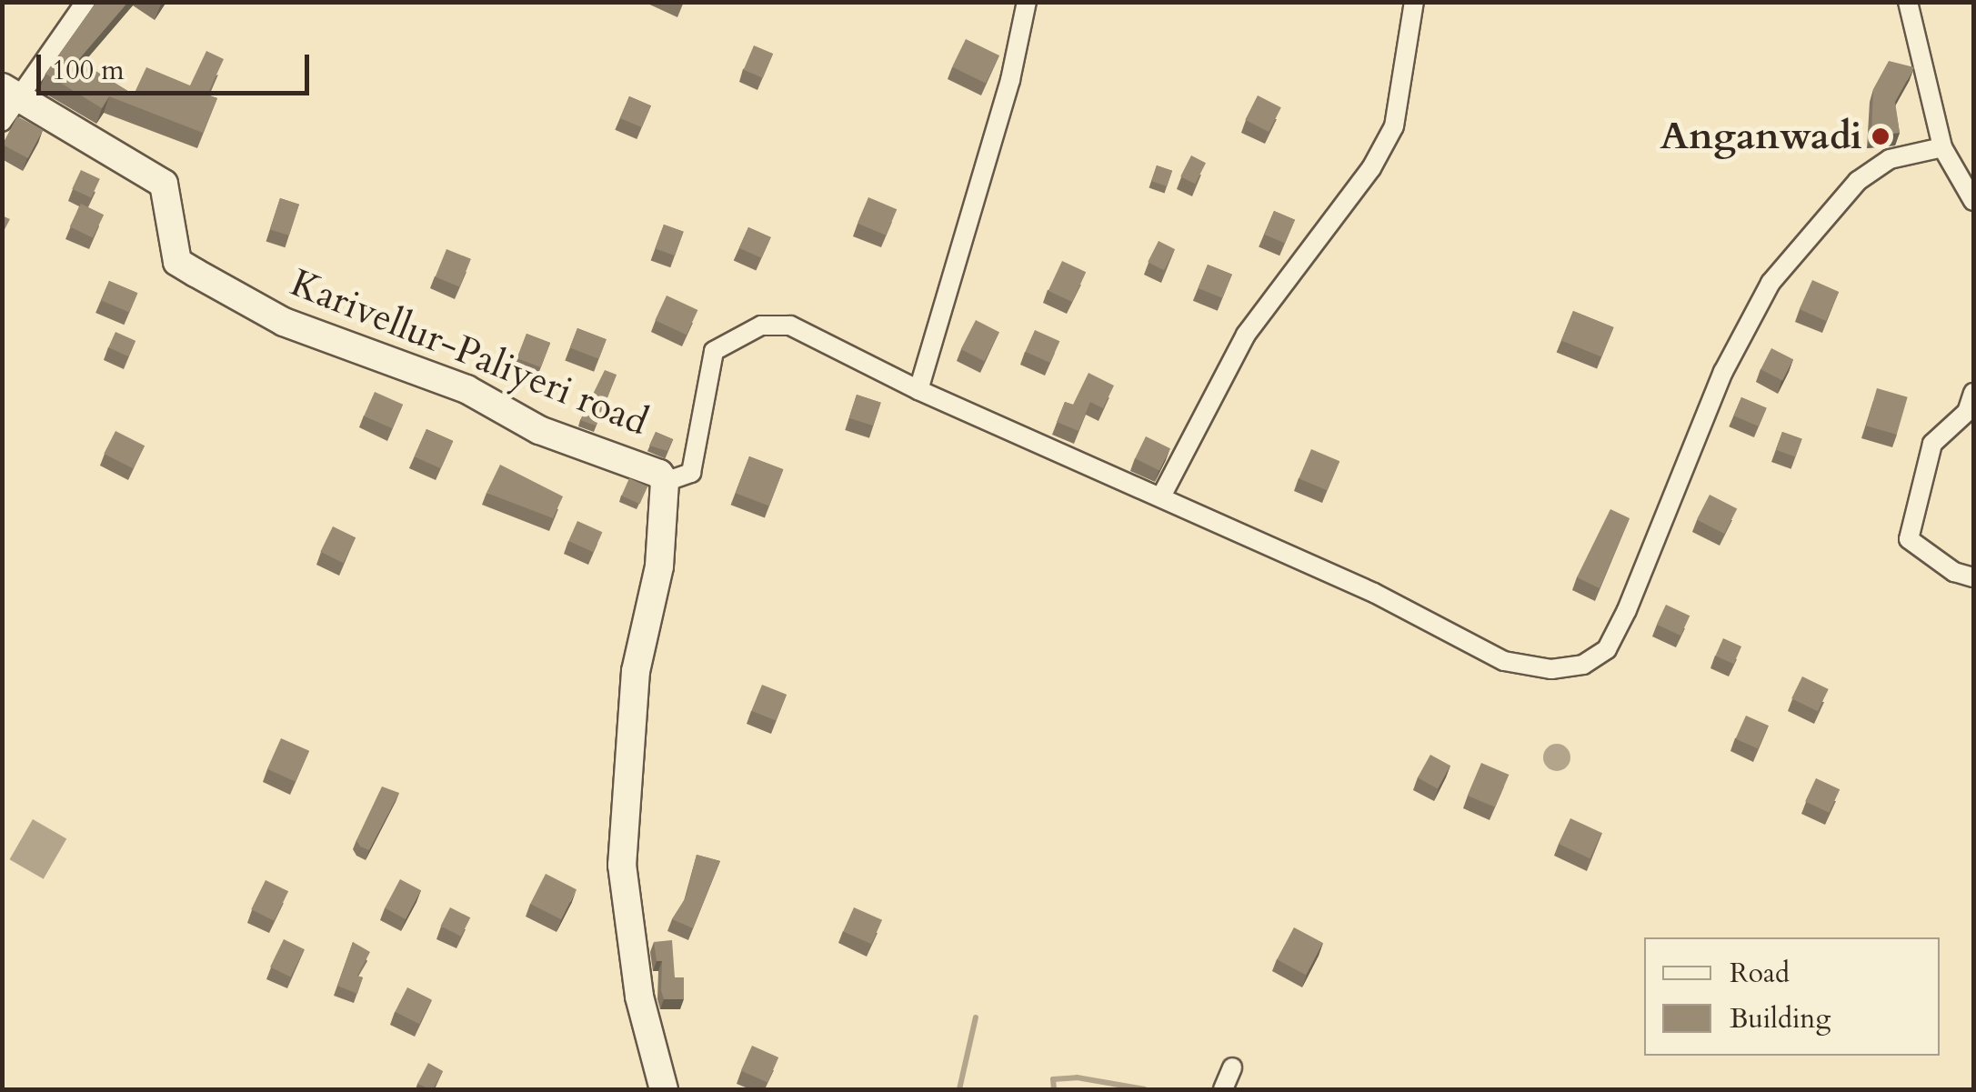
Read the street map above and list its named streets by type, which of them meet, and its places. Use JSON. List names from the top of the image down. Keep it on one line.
{"streets":{"main road":["Karivellur-Paliyeri road"]},"places":["Anganwadi"],"legend":["Road","Building"],"scale_bar":"100 m"}
